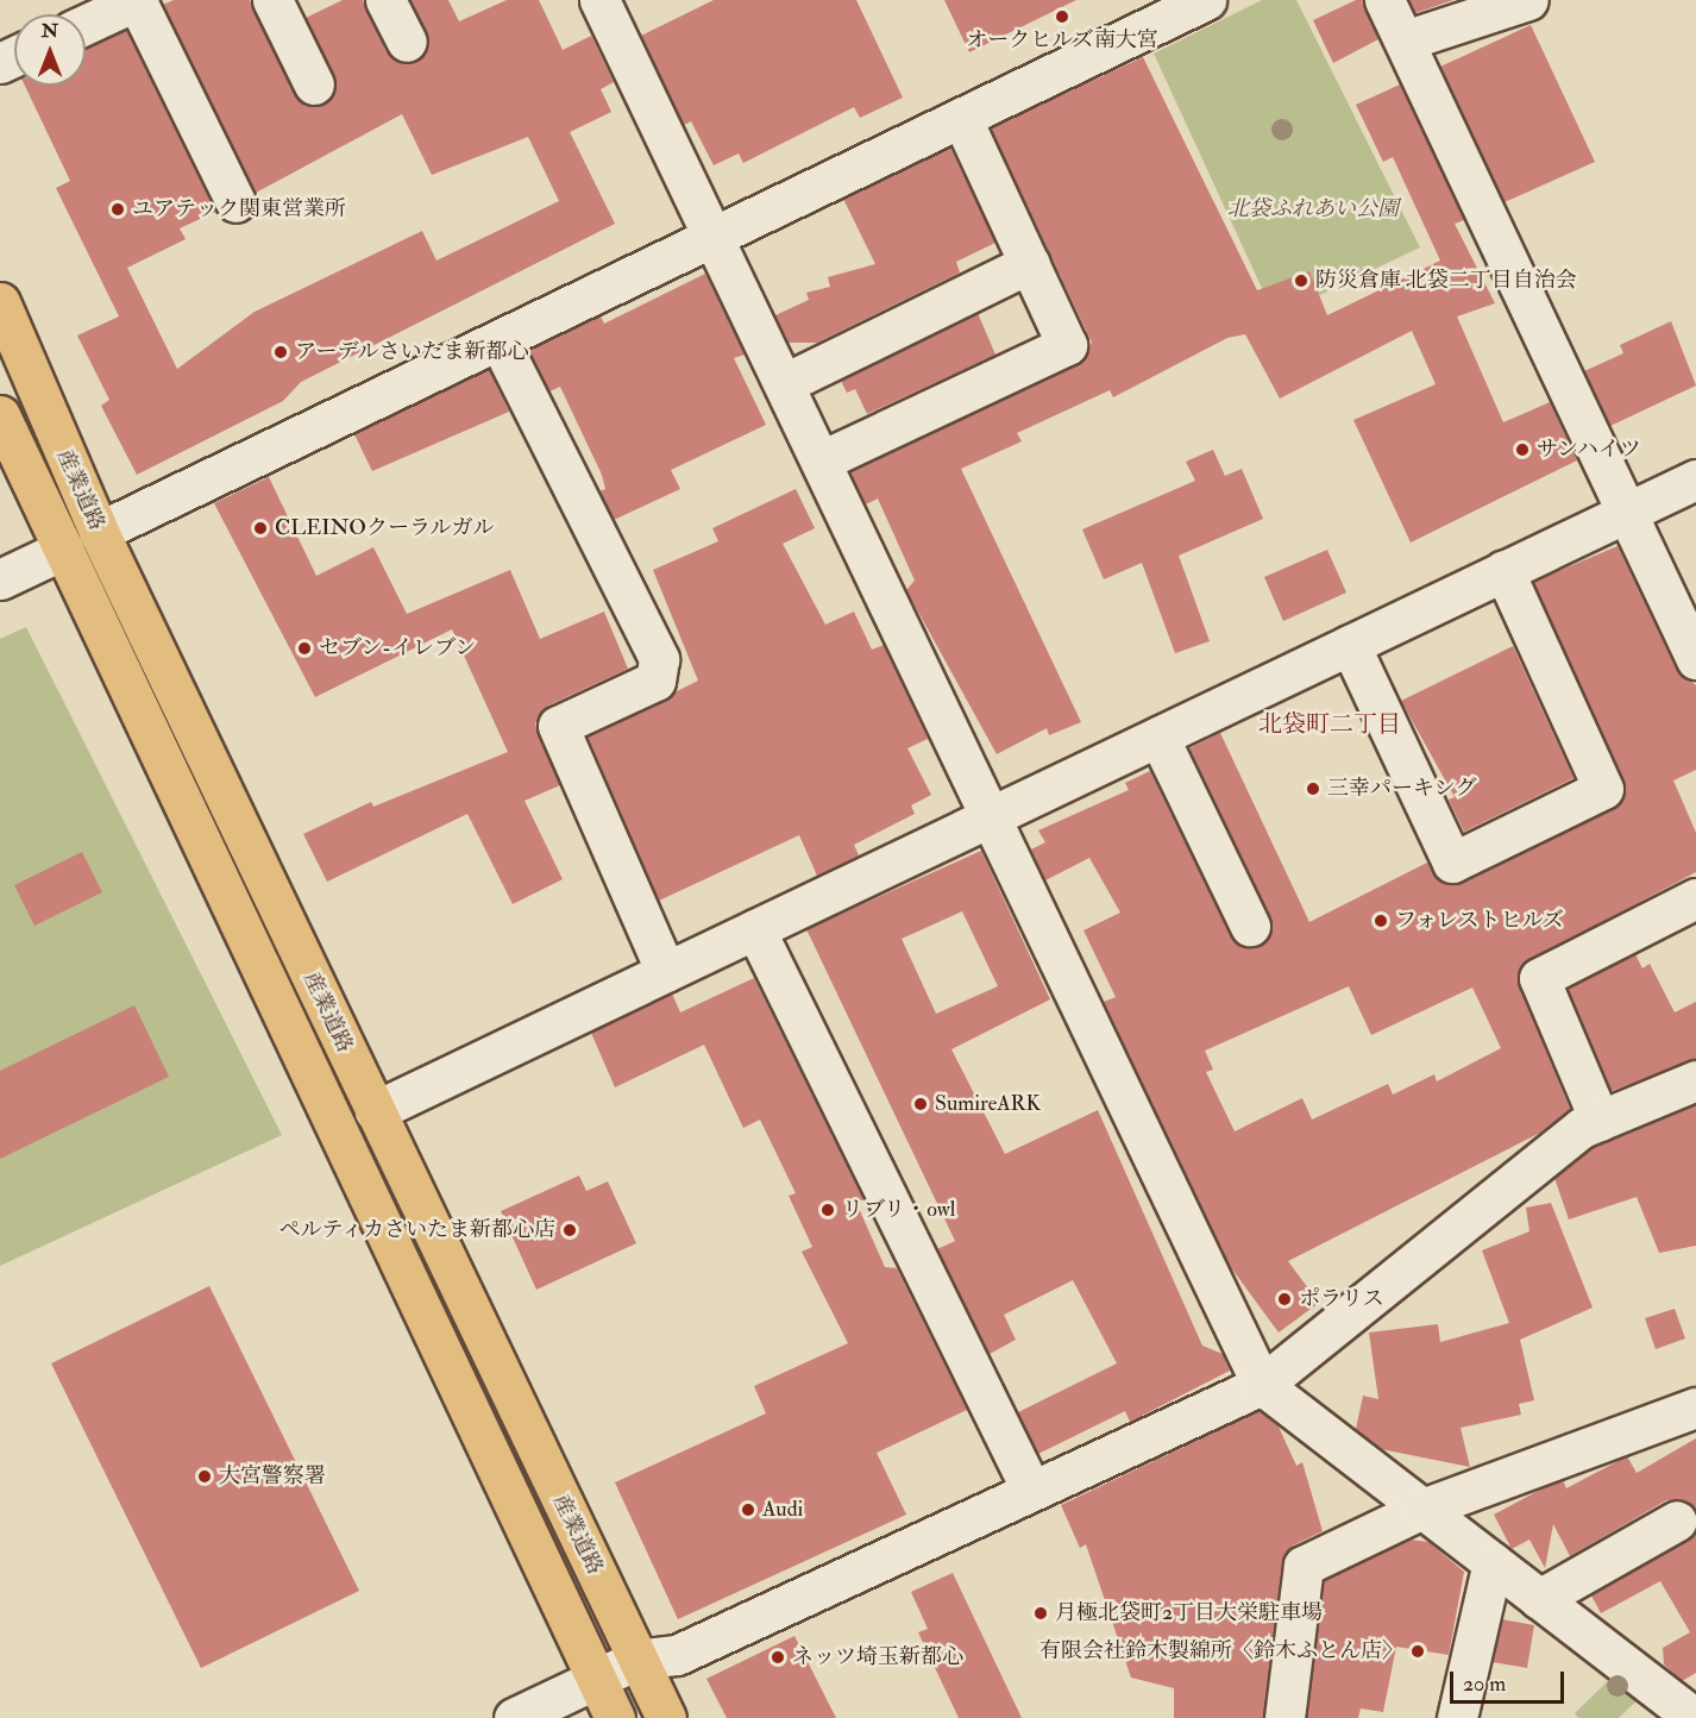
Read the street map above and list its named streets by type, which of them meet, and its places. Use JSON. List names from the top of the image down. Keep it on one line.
{"streets":{"main road":["産業道路"]},"districts":["北袋町二丁目"],"parks":["北袋ふれあい公園"],"places":["オークヒルズ南大宮","ユアテック関東営業所","防災倉庫 北袋二丁目自治会","アーデルさいたま新都心","サンハイツ","CLEINOクーラルガル","セブン-イレブン","三幸パーキング","フォレストヒルズ","SumireARK","リブリ・owl","ペルティカさいたま新都心店","ポラリス","大宮警察署","Audi","月極北袋町2丁目大栄駐車場","有限会社鈴木製綿所〈鈴木ふとん店〉","ネッツ埼玉新都心"],"scale_bar":"20 m","north":"top"}
